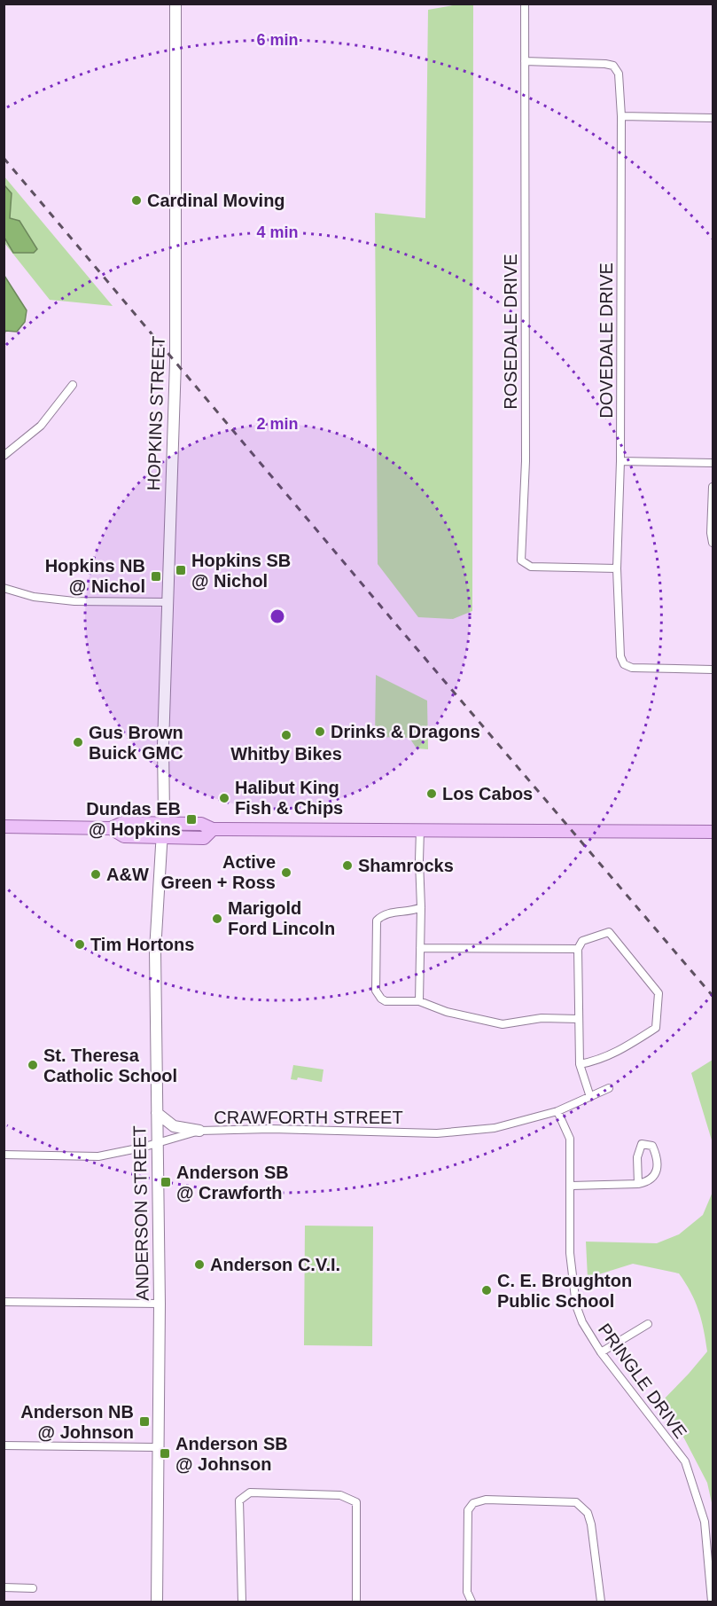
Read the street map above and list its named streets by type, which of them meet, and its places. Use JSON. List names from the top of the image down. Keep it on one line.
{"streets":{"main road":["HOPKINS STREET","ANDERSON STREET"],"street":["ROSEDALE DRIVE","DOVEDALE DRIVE","CRAWFORTH STREET","PRINGLE DRIVE"]},"crossings":[["ROSEDALE DRIVE","DOVEDALE DRIVE"],["HOPKINS STREET","ANDERSON STREET"],["CRAWFORTH STREET","ANDERSON STREET"],["CRAWFORTH STREET","PRINGLE DRIVE"]],"places":{"other":["Cardinal Moving","Drinks & Dragons","Whitby Bikes","Gus Brown Buick GMC","Los Cabos","Halibut King Fish & Chips","Shamrocks","Active Green + Ross","A&W","Marigold Ford Lincoln","Tim Hortons","St. Theresa Catholic School","Anderson C.V.I.","C. E. Broughton Public School"],"transit":["Hopkins SB @ Nichol","Hopkins NB @ Nichol","Dundas EB @ Hopkins","Anderson SB @ Crawforth","Anderson NB @ Johnson","Anderson SB @ Johnson"]},"rings":["6 min","4 min","2 min"]}
